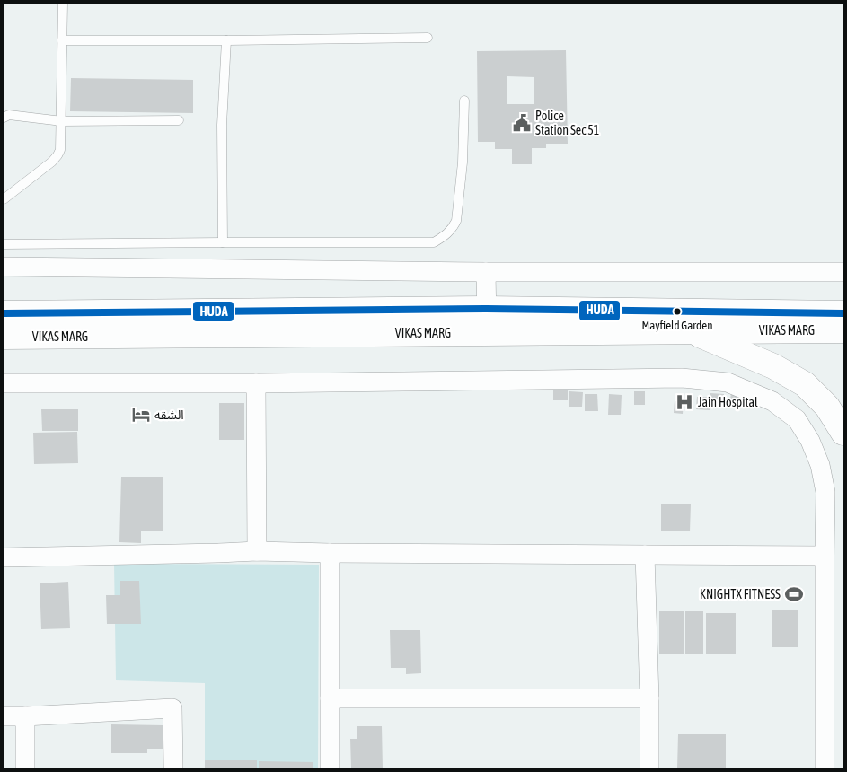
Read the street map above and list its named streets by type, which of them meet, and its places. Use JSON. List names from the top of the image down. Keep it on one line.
{"streets":{"main road":["VIKAS MARG"]},"places":{"public building":["Police Station Sec 51"],"other":["Mayfield Garden"],"hospital":["Jain Hospital"],"hotel":["الشقه"],"sports":["KNIGHTX FITNESS"]},"lines":["transit line HUDA"]}
